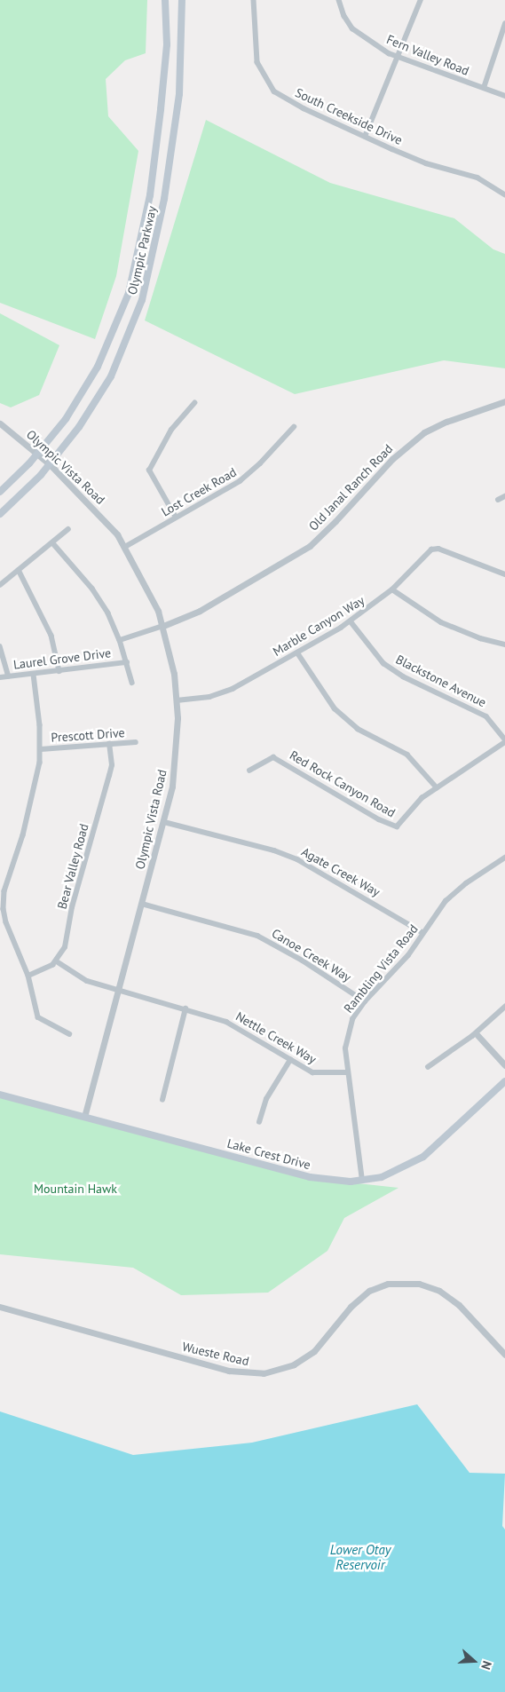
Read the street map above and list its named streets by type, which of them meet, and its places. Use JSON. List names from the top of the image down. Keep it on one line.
{"streets":{"main road":["Olympic Parkway","Lake Crest Drive"],"street":["Fern Valley Road","South Creekside Drive","Olympic Vista Road","Old Janal Ranch Road","Lost Creek Road","Marble Canyon Way","Laurel Grove Drive","Blackstone Avenue","Prescott Drive","Red Rock Canyon Road","Bear Valley Road","Agate Creek Way","Canoe Creek Way","Rambling Vista Road","Nettle Creek Way","Wueste Road"]},"crossings":[["Olympic Parkway","Olympic Vista Road"],["Olympic Vista Road","Old Janal Ranch Road"],["Olympic Vista Road","Lost Creek Road"],["Olympic Vista Road","Marble Canyon Way"],["Olympic Vista Road","Agate Creek Way"],["Olympic Vista Road","Canoe Creek Way"],["Olympic Vista Road","Nettle Creek Way"],["Olympic Vista Road","Lake Crest Drive"],["Marble Canyon Way","Blackstone Avenue"],["Blackstone Avenue","Red Rock Canyon Road"],["Prescott Drive","Bear Valley Road"],["Bear Valley Road","Nettle Creek Way"],["Agate Creek Way","Rambling Vista Road"],["Canoe Creek Way","Rambling Vista Road"],["Rambling Vista Road","Nettle Creek Way"],["Rambling Vista Road","Lake Crest Drive"]],"water":["Lower Otay Reservoir"],"parks":["Mountain Hawk"],"north":"right"}
